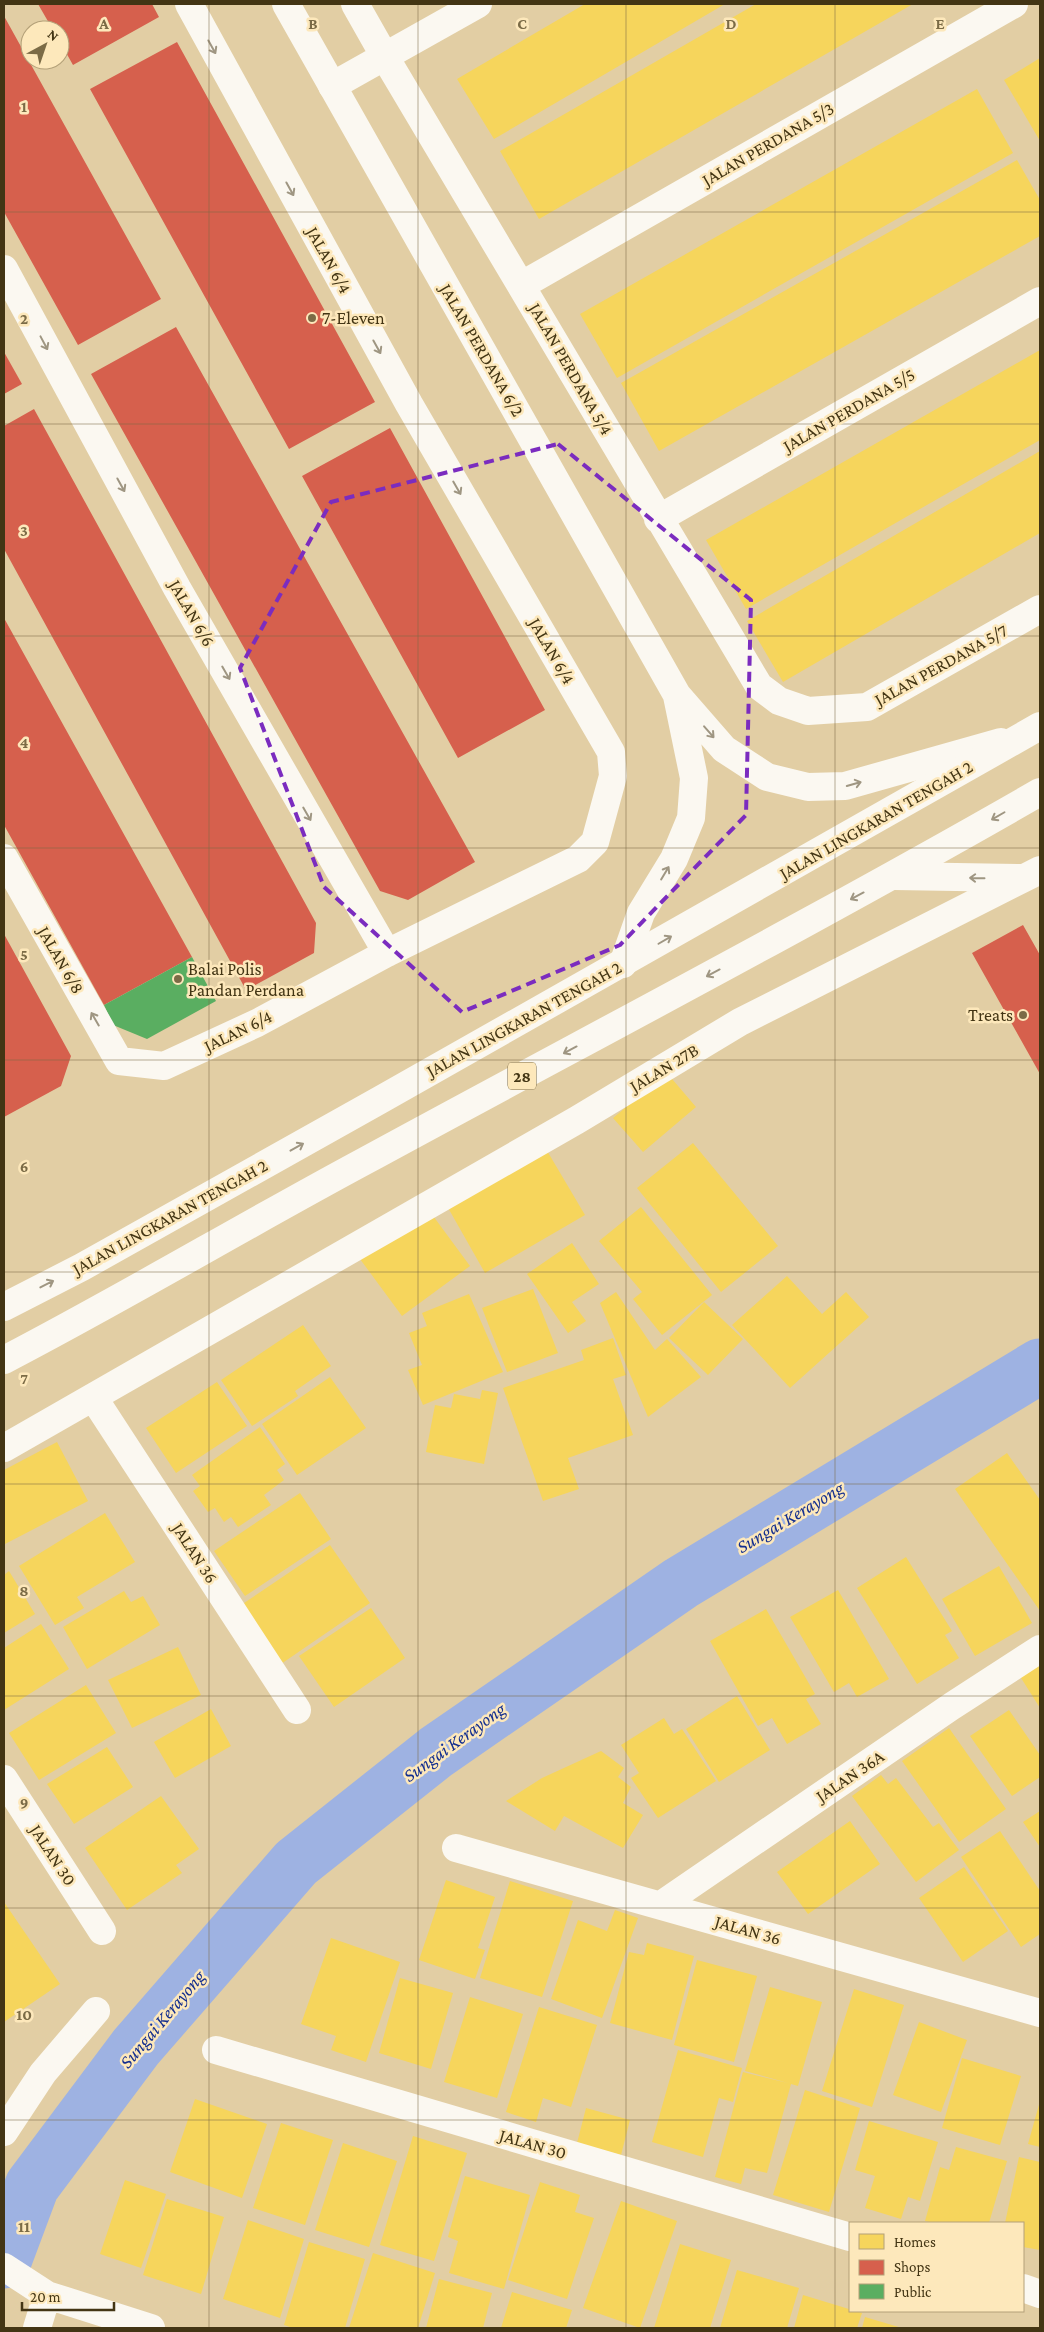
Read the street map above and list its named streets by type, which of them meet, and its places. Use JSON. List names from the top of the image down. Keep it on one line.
{"streets":{"main road":["JALAN PERDANA 5/3","JALAN 6/4","JALAN PERDANA 6/2","JALAN PERDANA 5/4","JALAN PERDANA 5/5","JALAN 6/6","JALAN PERDANA 5/7","JALAN LINGKARAN TENGAH 2","JALAN 6/8","JALAN 27B","28","JALAN 36","JALAN 36A","JALAN 30"]},"crossings":[["JALAN PERDANA 5/3","JALAN PERDANA 5/4"],["JALAN 6/4","JALAN 6/6"],["JALAN 6/4","JALAN 6/8"],["JALAN PERDANA 6/2","JALAN LINGKARAN TENGAH 2"],["JALAN PERDANA 5/4","JALAN PERDANA 5/5"],["JALAN PERDANA 5/4","JALAN PERDANA 5/7"],["JALAN 27B","JALAN 36"],["JALAN 36","JALAN 36A"]],"one_way":["JALAN 6/4","JALAN 6/6","JALAN 6/8"],"water":["Sungai Kerayong"],"places":["7-Eleven","Balai Polis Pandan Perdana","Treats"],"legend":["Homes","Shops","Public"],"scale_bar":"20 m","north":"top right","grid":{"columns":["A","B","C","D","E"],"rows":["1","2","3","4","5","6","7","8","9","10","11"]}}
